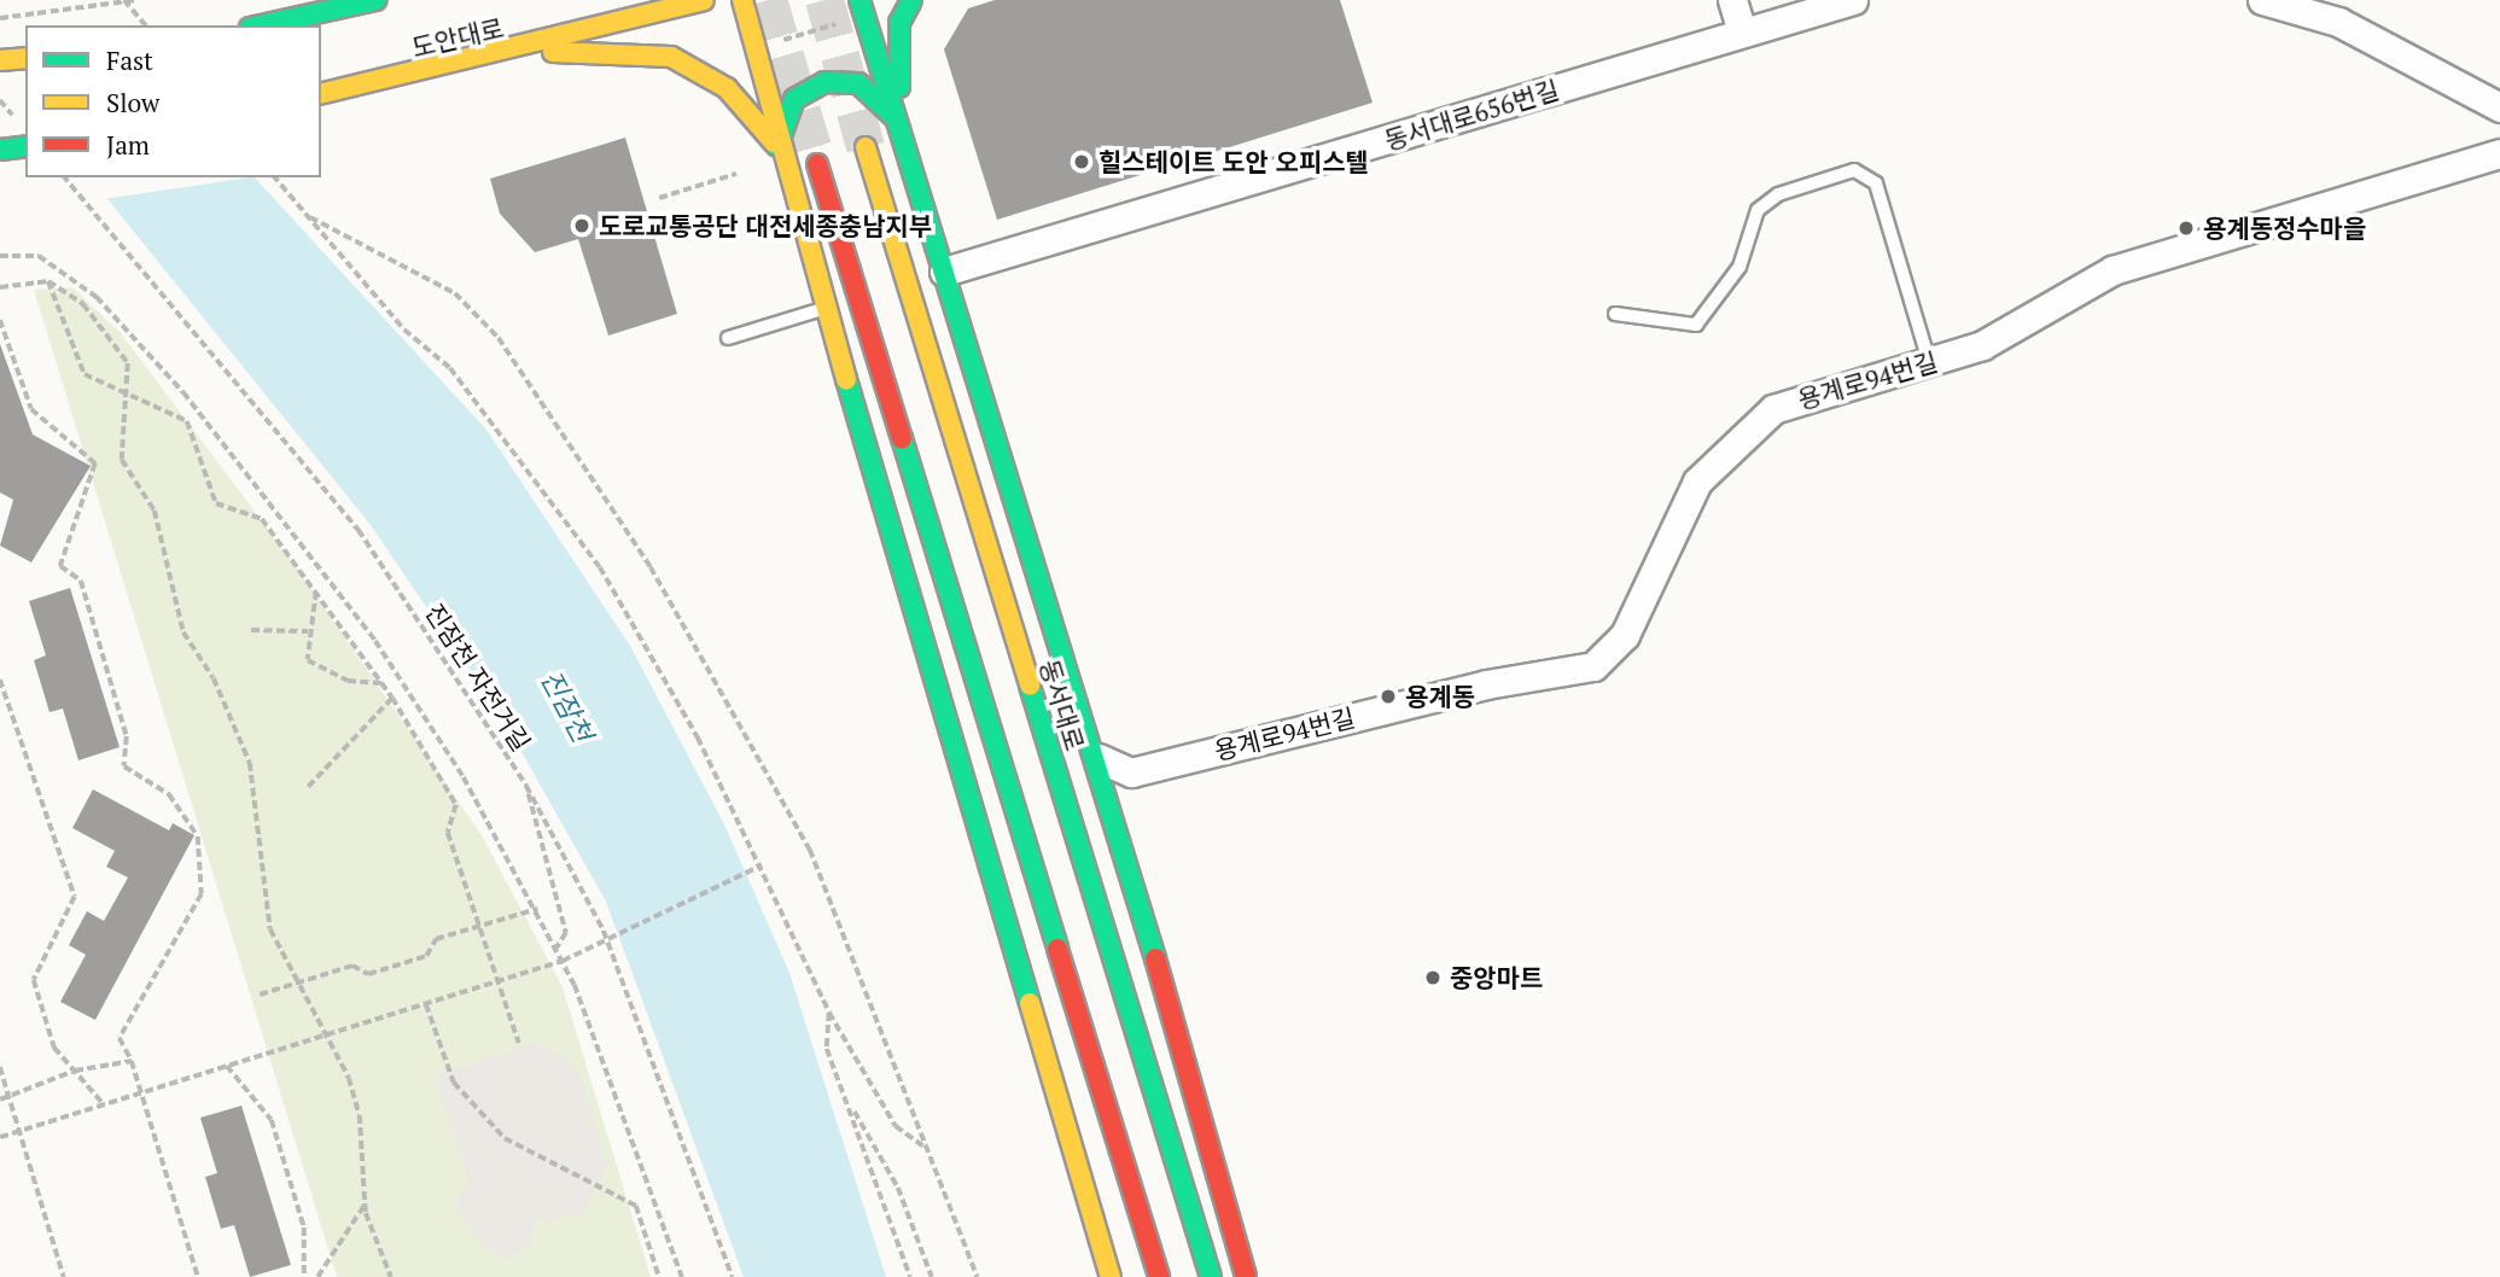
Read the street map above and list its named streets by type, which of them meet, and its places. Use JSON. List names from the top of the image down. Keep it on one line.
{"streets":{"street":["도안대로","동서대로656번길","용계로94번길","동서대로"],"path":["진잠천 자전거길"]},"water":["진잠천"],"places":["힐스테이트 도안 오피스텔","도로교통공단 대전세종충남지부","용계동정수마을","용계동","중앙마트"],"legend":["Fast","Slow","Jam"]}
